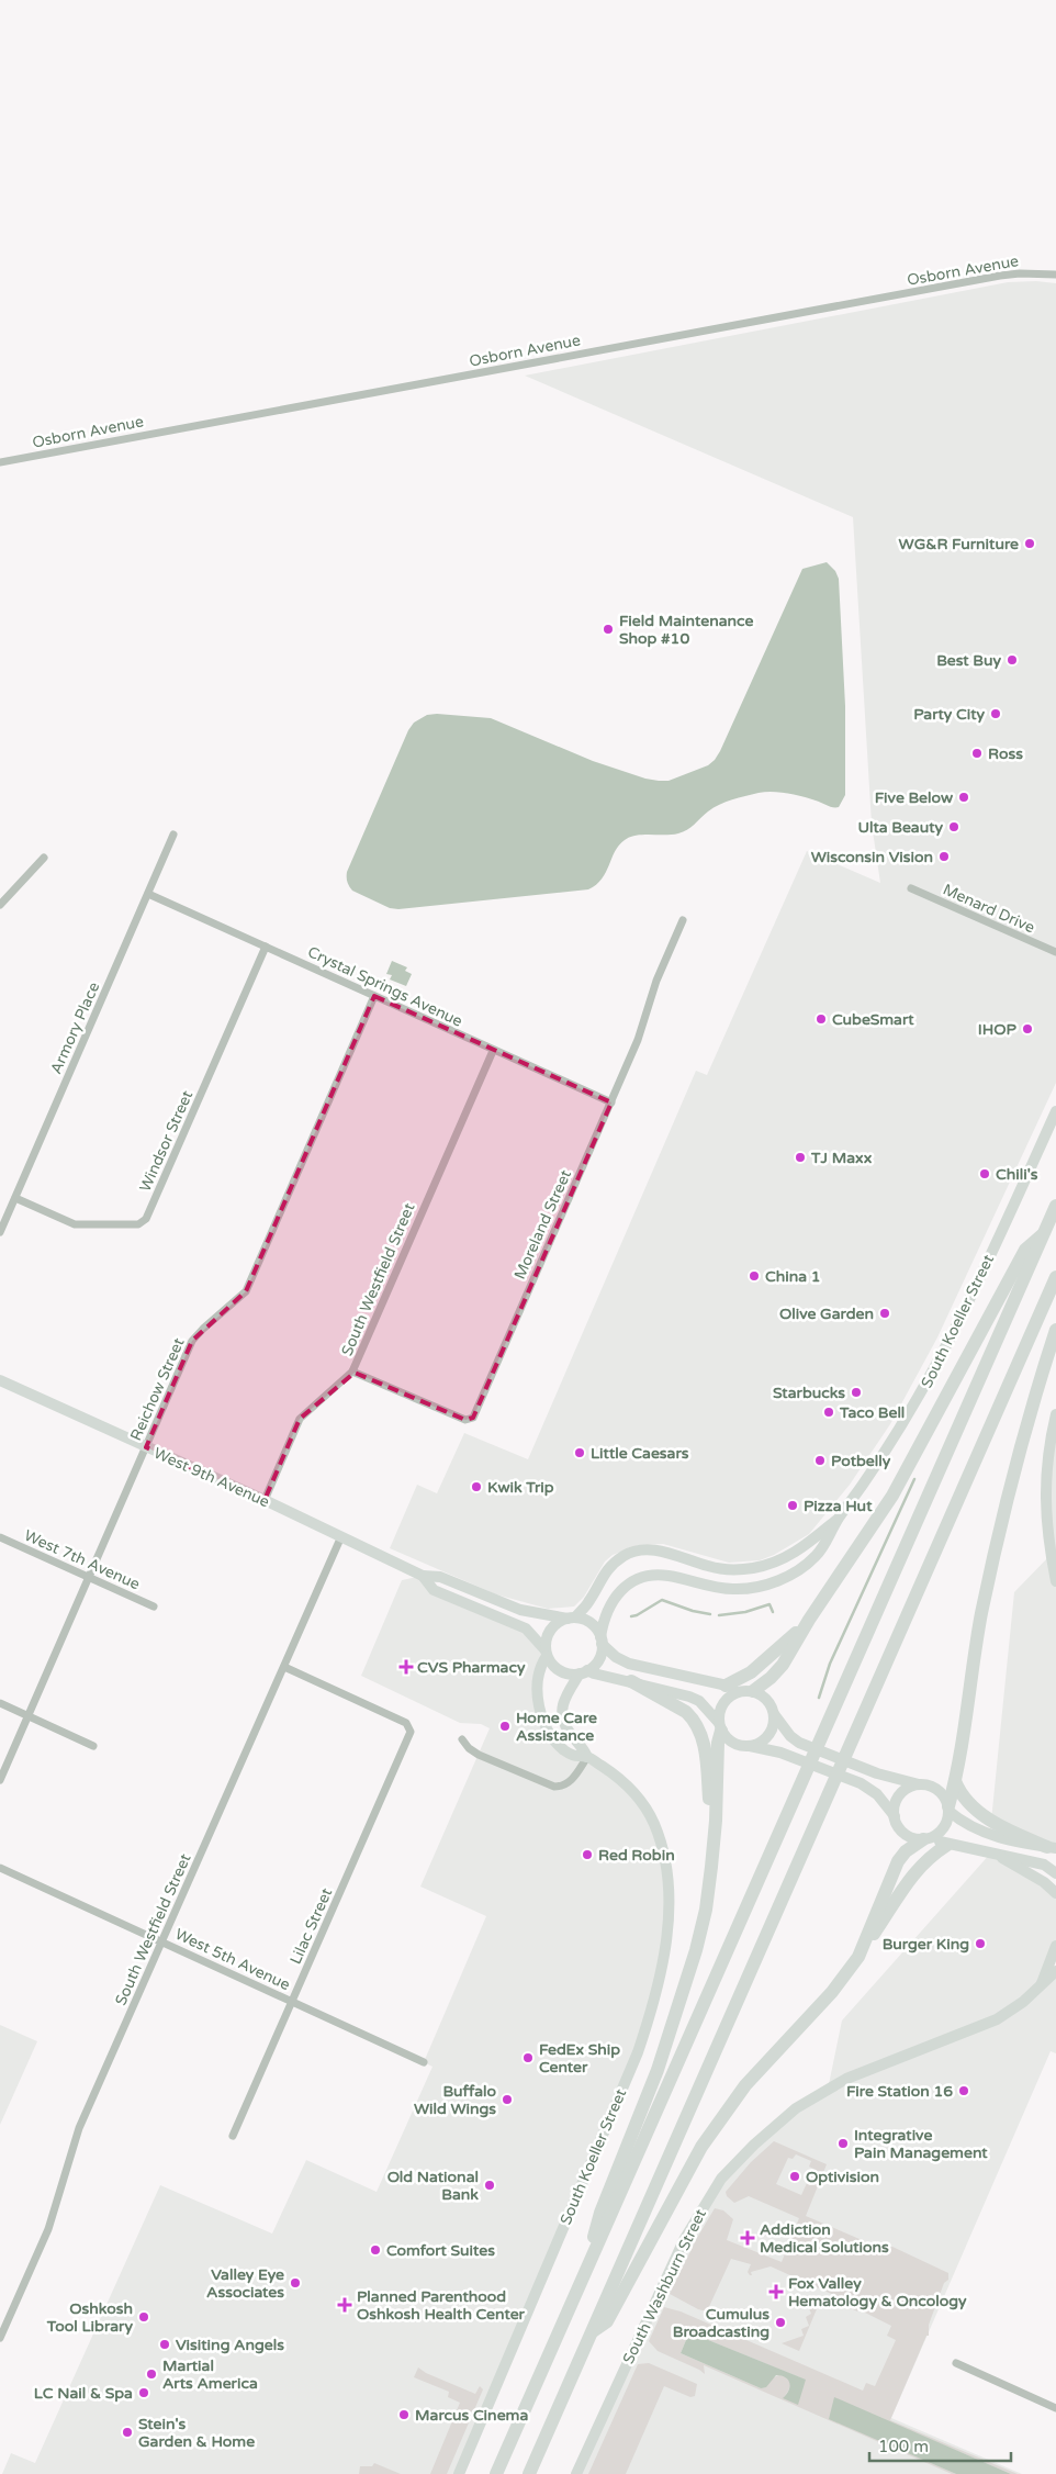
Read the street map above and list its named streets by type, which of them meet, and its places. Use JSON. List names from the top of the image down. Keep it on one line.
{"streets":{"street":["Osborn Avenue","Menard Drive","Crystal Springs Avenue","Armory Place","Windsor Street","Moreland Street","South Westfield Street","South Koeller Street","Reichow Street","West 9th Avenue","West 7th Avenue","Lilac Street","West 5th Avenue","South Washburn Street"]},"crossings":[["Crystal Springs Avenue","Armory Place"],["Crystal Springs Avenue","Windsor Street"],["Crystal Springs Avenue","Moreland Street"],["Crystal Springs Avenue","South Westfield Street"],["Crystal Springs Avenue","Reichow Street"],["Armory Place","Windsor Street"],["Moreland Street","South Westfield Street"],["South Westfield Street","West 9th Avenue"],["South Westfield Street","Lilac Street"],["South Westfield Street","West 5th Avenue"],["South Koeller Street","West 9th Avenue"],["Reichow Street","West 9th Avenue"],["Reichow Street","West 7th Avenue"],["Lilac Street","West 5th Avenue"]],"places":{"other":["WG&R Furniture","Field Maintenance Shop #10","Best Buy","Party City","Ross","Five Below","Ulta Beauty","Wisconsin Vision","CubeSmart","IHOP","TJ Maxx","Chili's","China 1","Olive Garden","Starbucks","Taco Bell","Little Caesars","Potbelly","Kwik Trip","Pizza Hut","Home Care Assistance","Red Robin","Burger King","FedEx Ship Center","Fire Station 16","Buffalo Wild Wings","Integrative Pain Management","Optivision","Old National Bank","Comfort Suites","Valley Eye Associates","Oshkosh Tool Library","Cumulus Broadcasting","Visiting Angels","Martial Arts America","LC Nail & Spa","Marcus Cinema","Stein's Garden & Home"],"health":["CVS Pharmacy","Addiction Medical Solutions","Fox Valley Hematology & Oncology","Planned Parenthood Oshkosh Health Center"]},"scale_bar":"100 m"}
